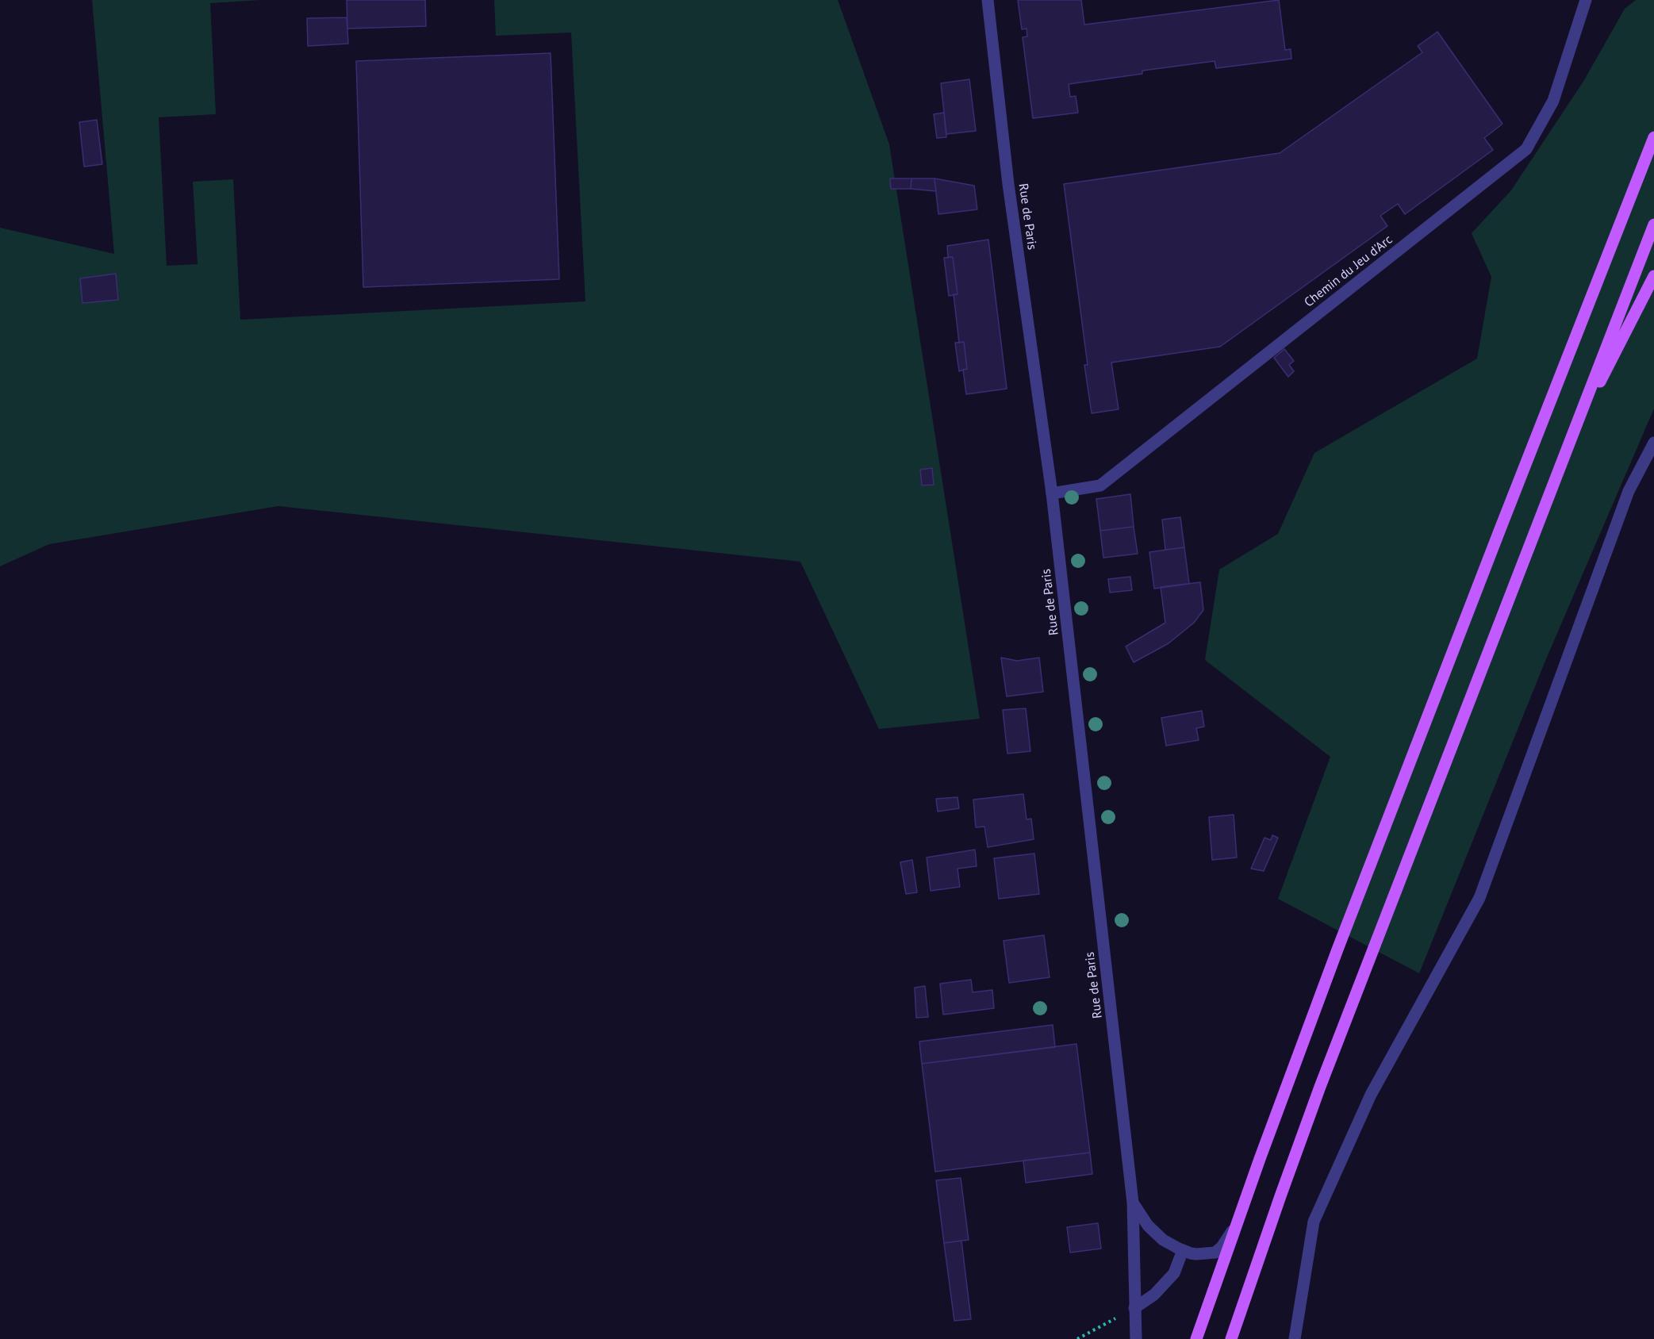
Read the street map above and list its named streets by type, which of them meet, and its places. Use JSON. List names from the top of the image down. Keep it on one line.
{"streets":{"street":["Rue de Paris","Chemin du Jeu d'Arc"]},"crossings":[["Rue de Paris","Chemin du Jeu d'Arc"]]}
